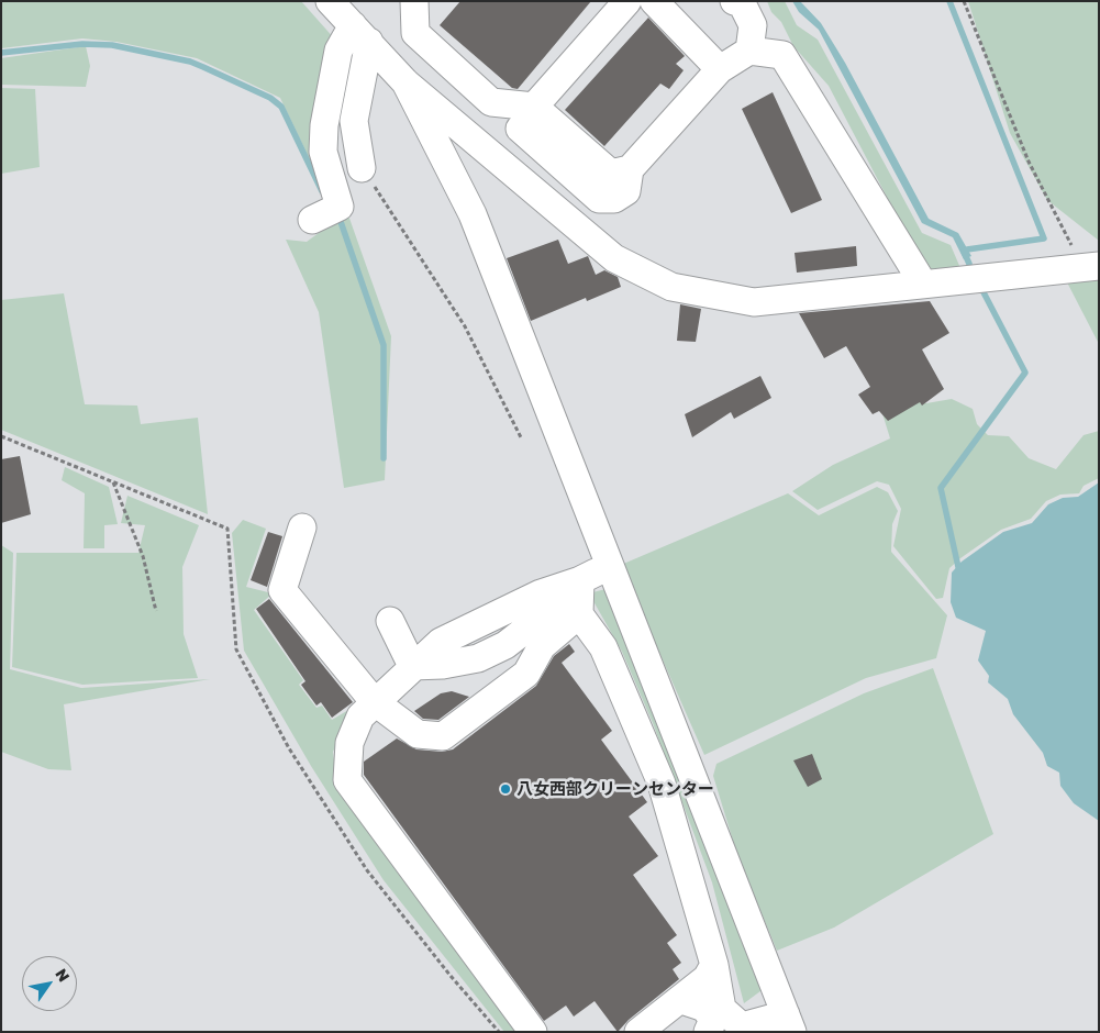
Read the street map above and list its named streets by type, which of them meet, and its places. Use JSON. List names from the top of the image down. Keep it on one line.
{"places":["八女西部クリーンセンター"],"north":"top right"}
